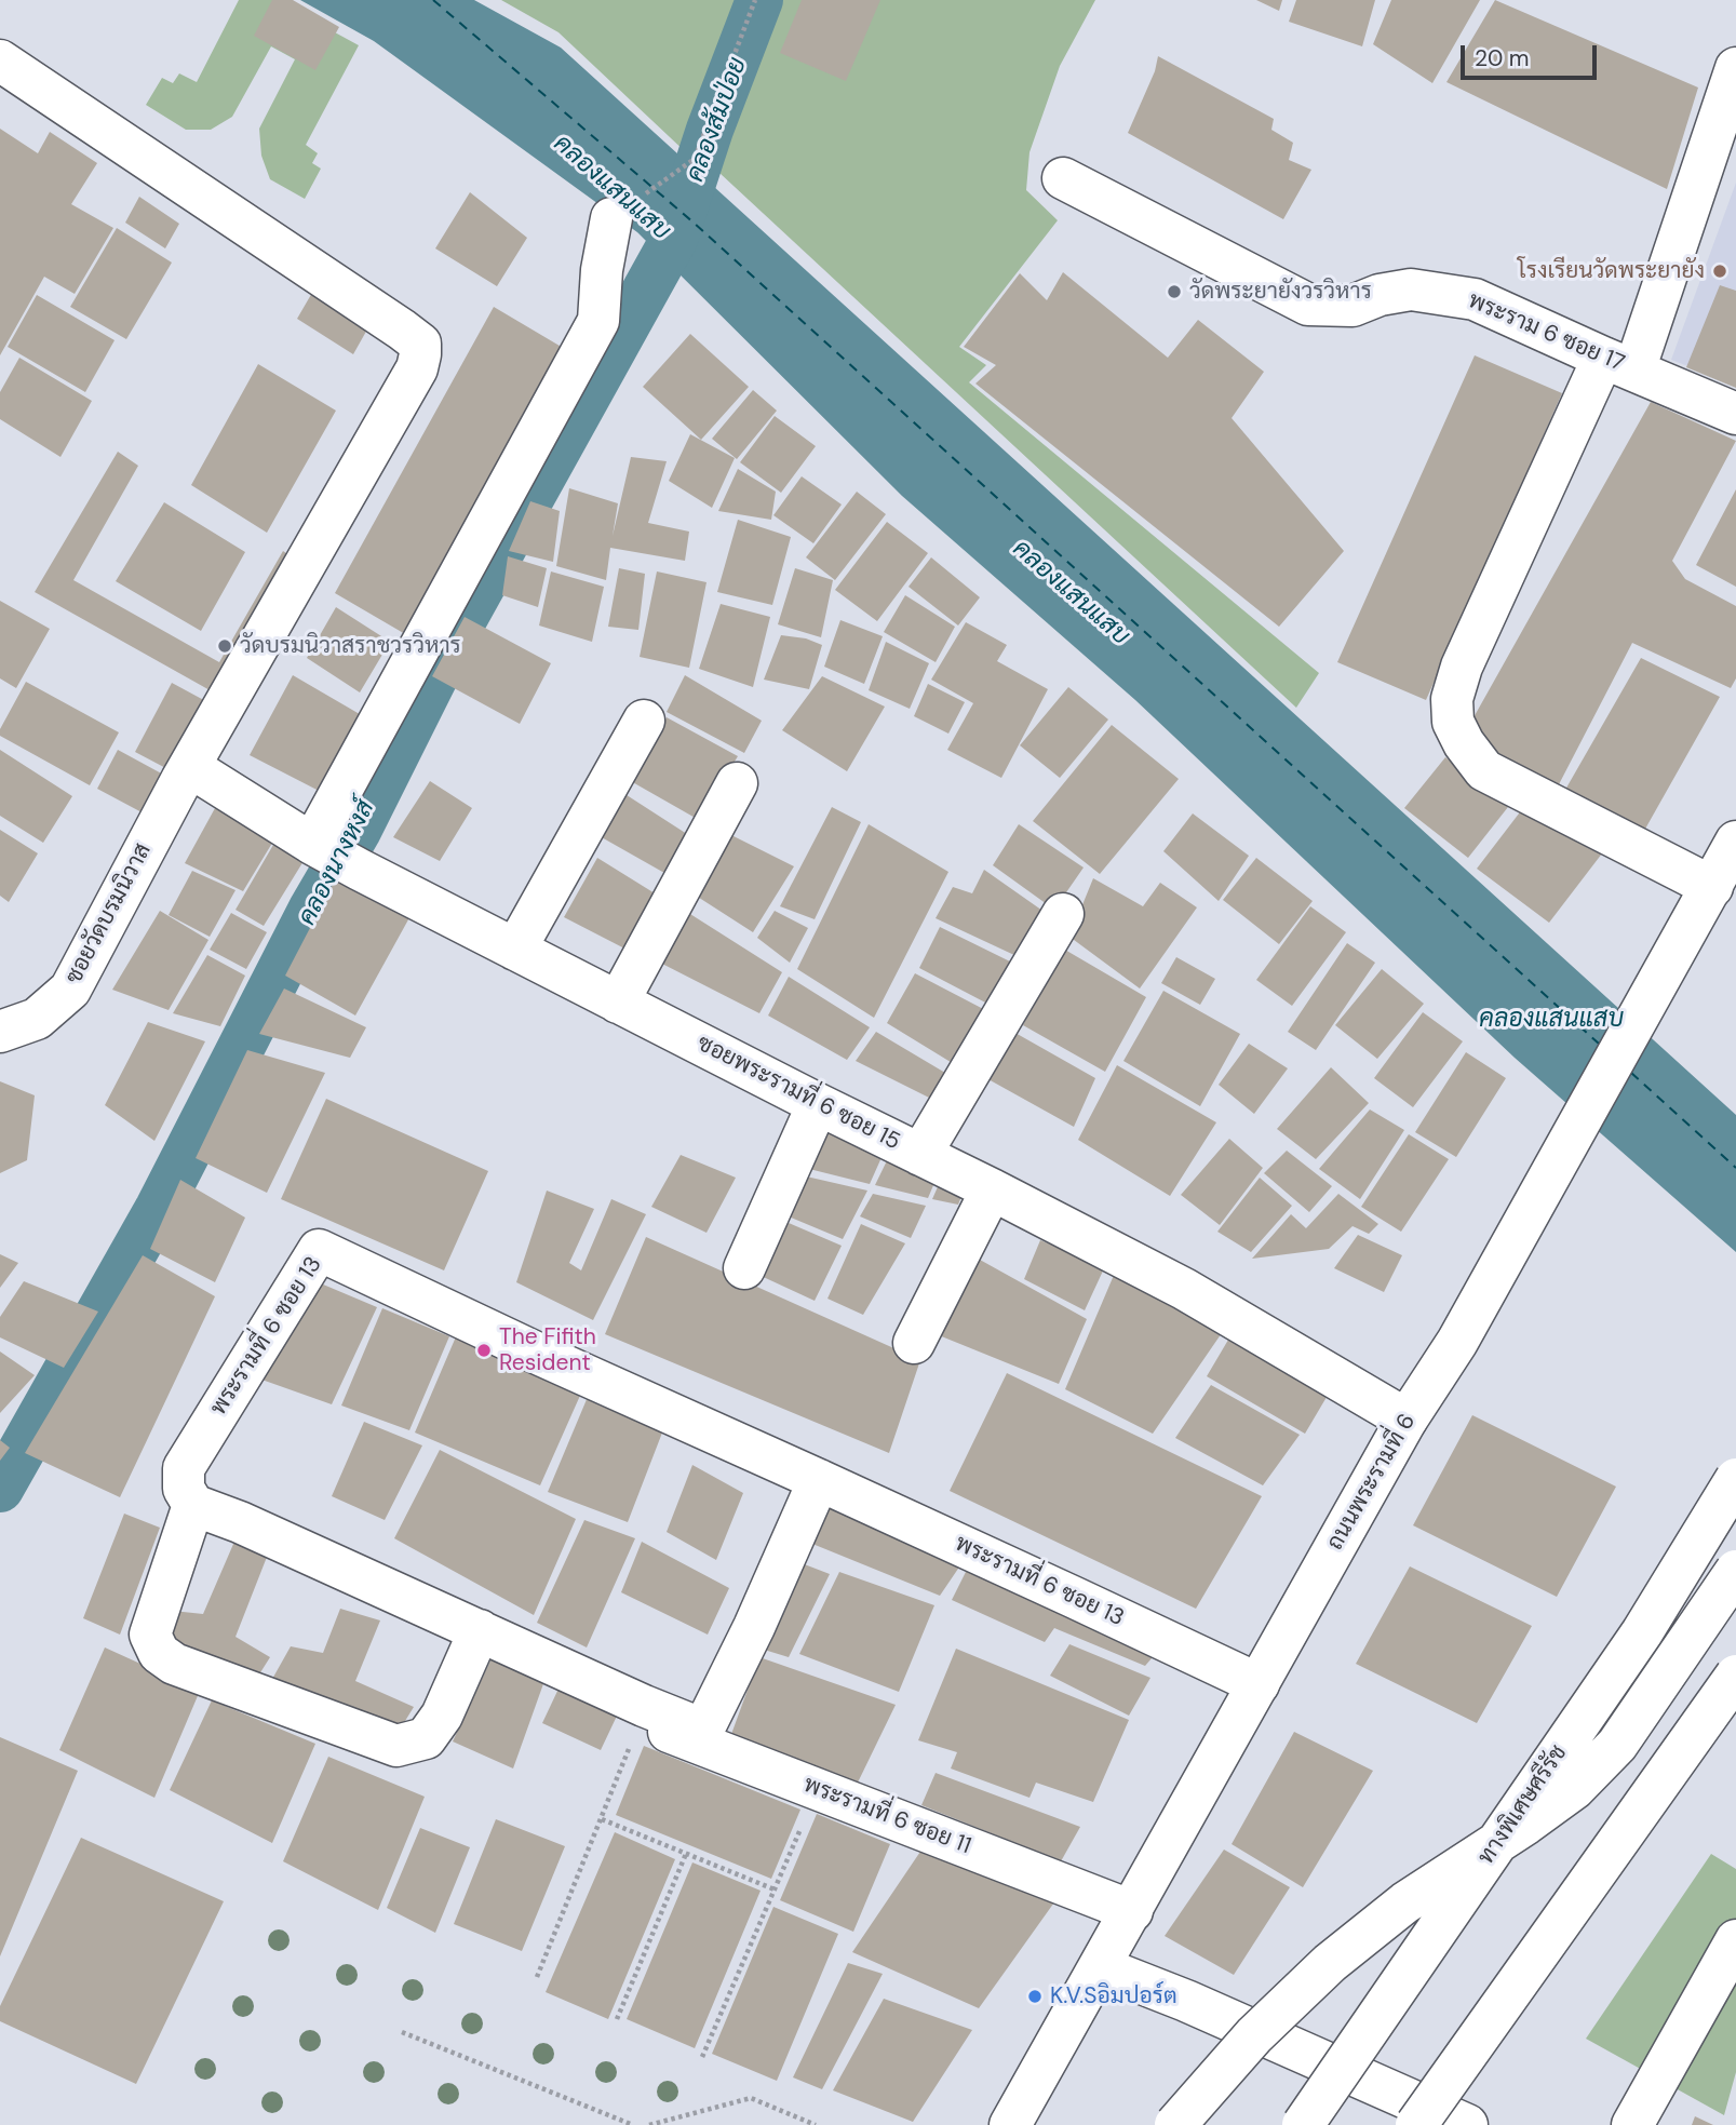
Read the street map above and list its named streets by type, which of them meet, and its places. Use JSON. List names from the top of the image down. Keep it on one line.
{"streets":{"main road":["พระราม 6 ซอย 17","ซอยวัดบรมนิวาส","ซอยพระรามที่ 6 ซอย 15","พระรามที่ 6 ซอย 13","ถนนพระรามที่ 6","ทางพิเศษศรีรัช","พระรามที่ 6 ซอย 11"]},"crossings":[["ซอยวัดบรมนิวาส","ซอยพระรามที่ 6 ซอย 15"],["ซอยพระรามที่ 6 ซอย 15","ถนนพระรามที่ 6"],["พระรามที่ 6 ซอย 13","ถนนพระรามที่ 6"],["ถนนพระรามที่ 6","พระรามที่ 6 ซอย 11"]],"water":["คลองส้มป่อย","คลองแสนแสบ","คลองนางหงส์"],"places":["โรงเรียนวัดพระยายัง","วัดพระยายังวรวิหาร","วัดบรมนิวาสราชวรวิหาร","The Fifith Resident","K.V.Sอิมปอร์ต"],"scale_bar":"20 m"}
